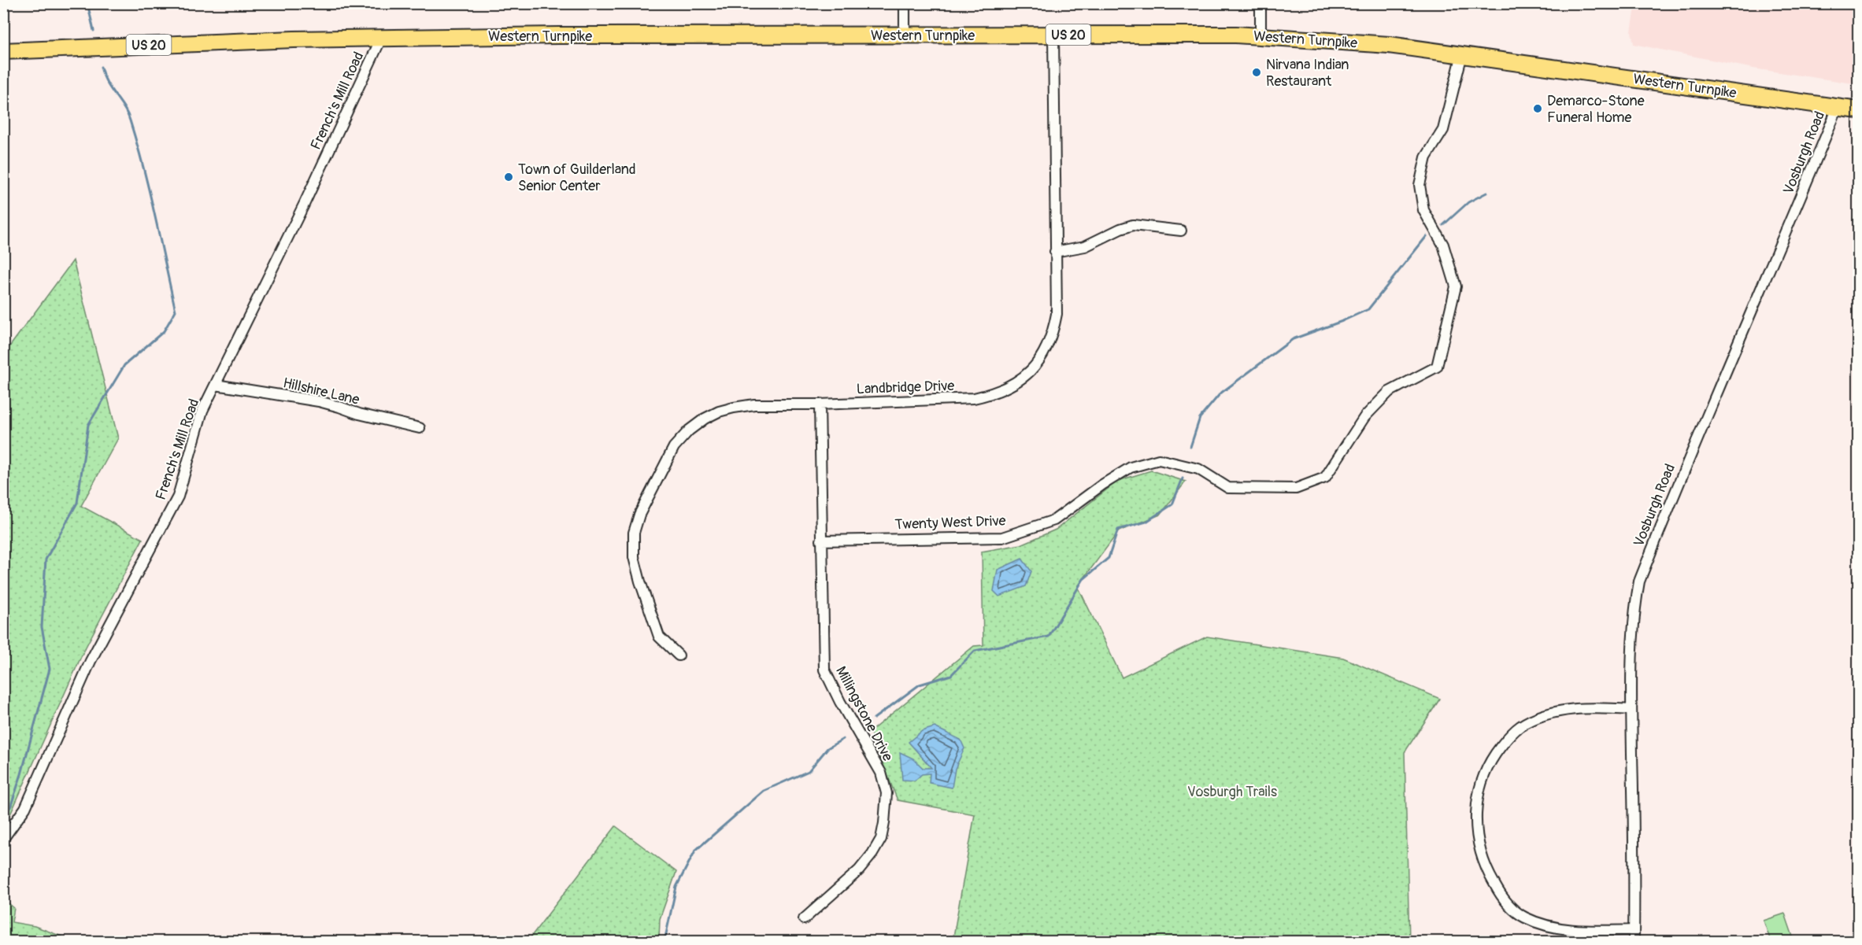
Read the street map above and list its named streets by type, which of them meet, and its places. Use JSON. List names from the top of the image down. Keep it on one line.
{"streets":{"main road":["US 20","Western Turnpike"],"street":["French's Mill Road","Vosburgh Road","Landbridge Drive","Hillshire Lane","Twenty West Drive","Millingstone Drive"]},"crossings":[["US 20","Western Turnpike"],["US 20","Vosburgh Road"],["Western Turnpike","French's Mill Road"],["Western Turnpike","Vosburgh Road"],["Western Turnpike","Landbridge Drive"],["Western Turnpike","Twenty West Drive"],["French's Mill Road","Hillshire Lane"],["Landbridge Drive","Millingstone Drive"],["Twenty West Drive","Millingstone Drive"]],"parks":["Vosburgh Trails"],"places":["Nirvana Indian Restaurant","Demarco-Stone Funeral Home","Town of Guilderland Senior Center"]}
